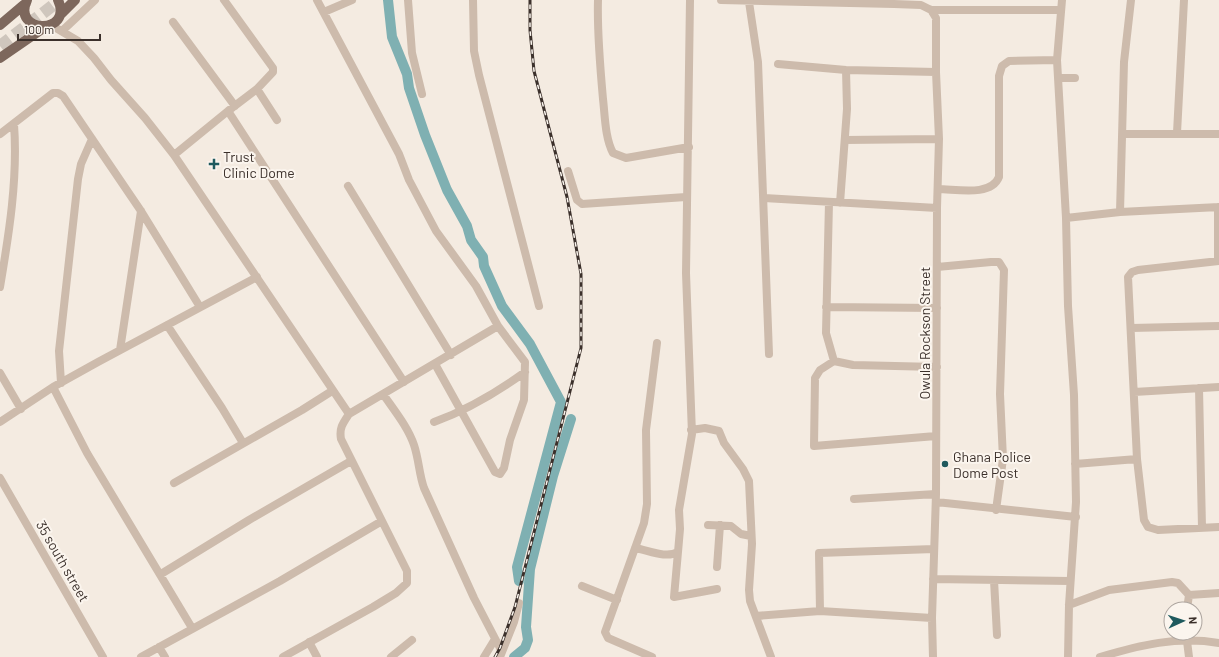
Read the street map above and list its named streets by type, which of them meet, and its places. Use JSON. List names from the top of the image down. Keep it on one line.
{"streets":{"street":["Owula Rockson Street","35 south street"]},"places":{"health":["Trust Clinic Dome"],"other":["Ghana Police Dome Post"]},"scale_bar":"100 m","north":"right"}
